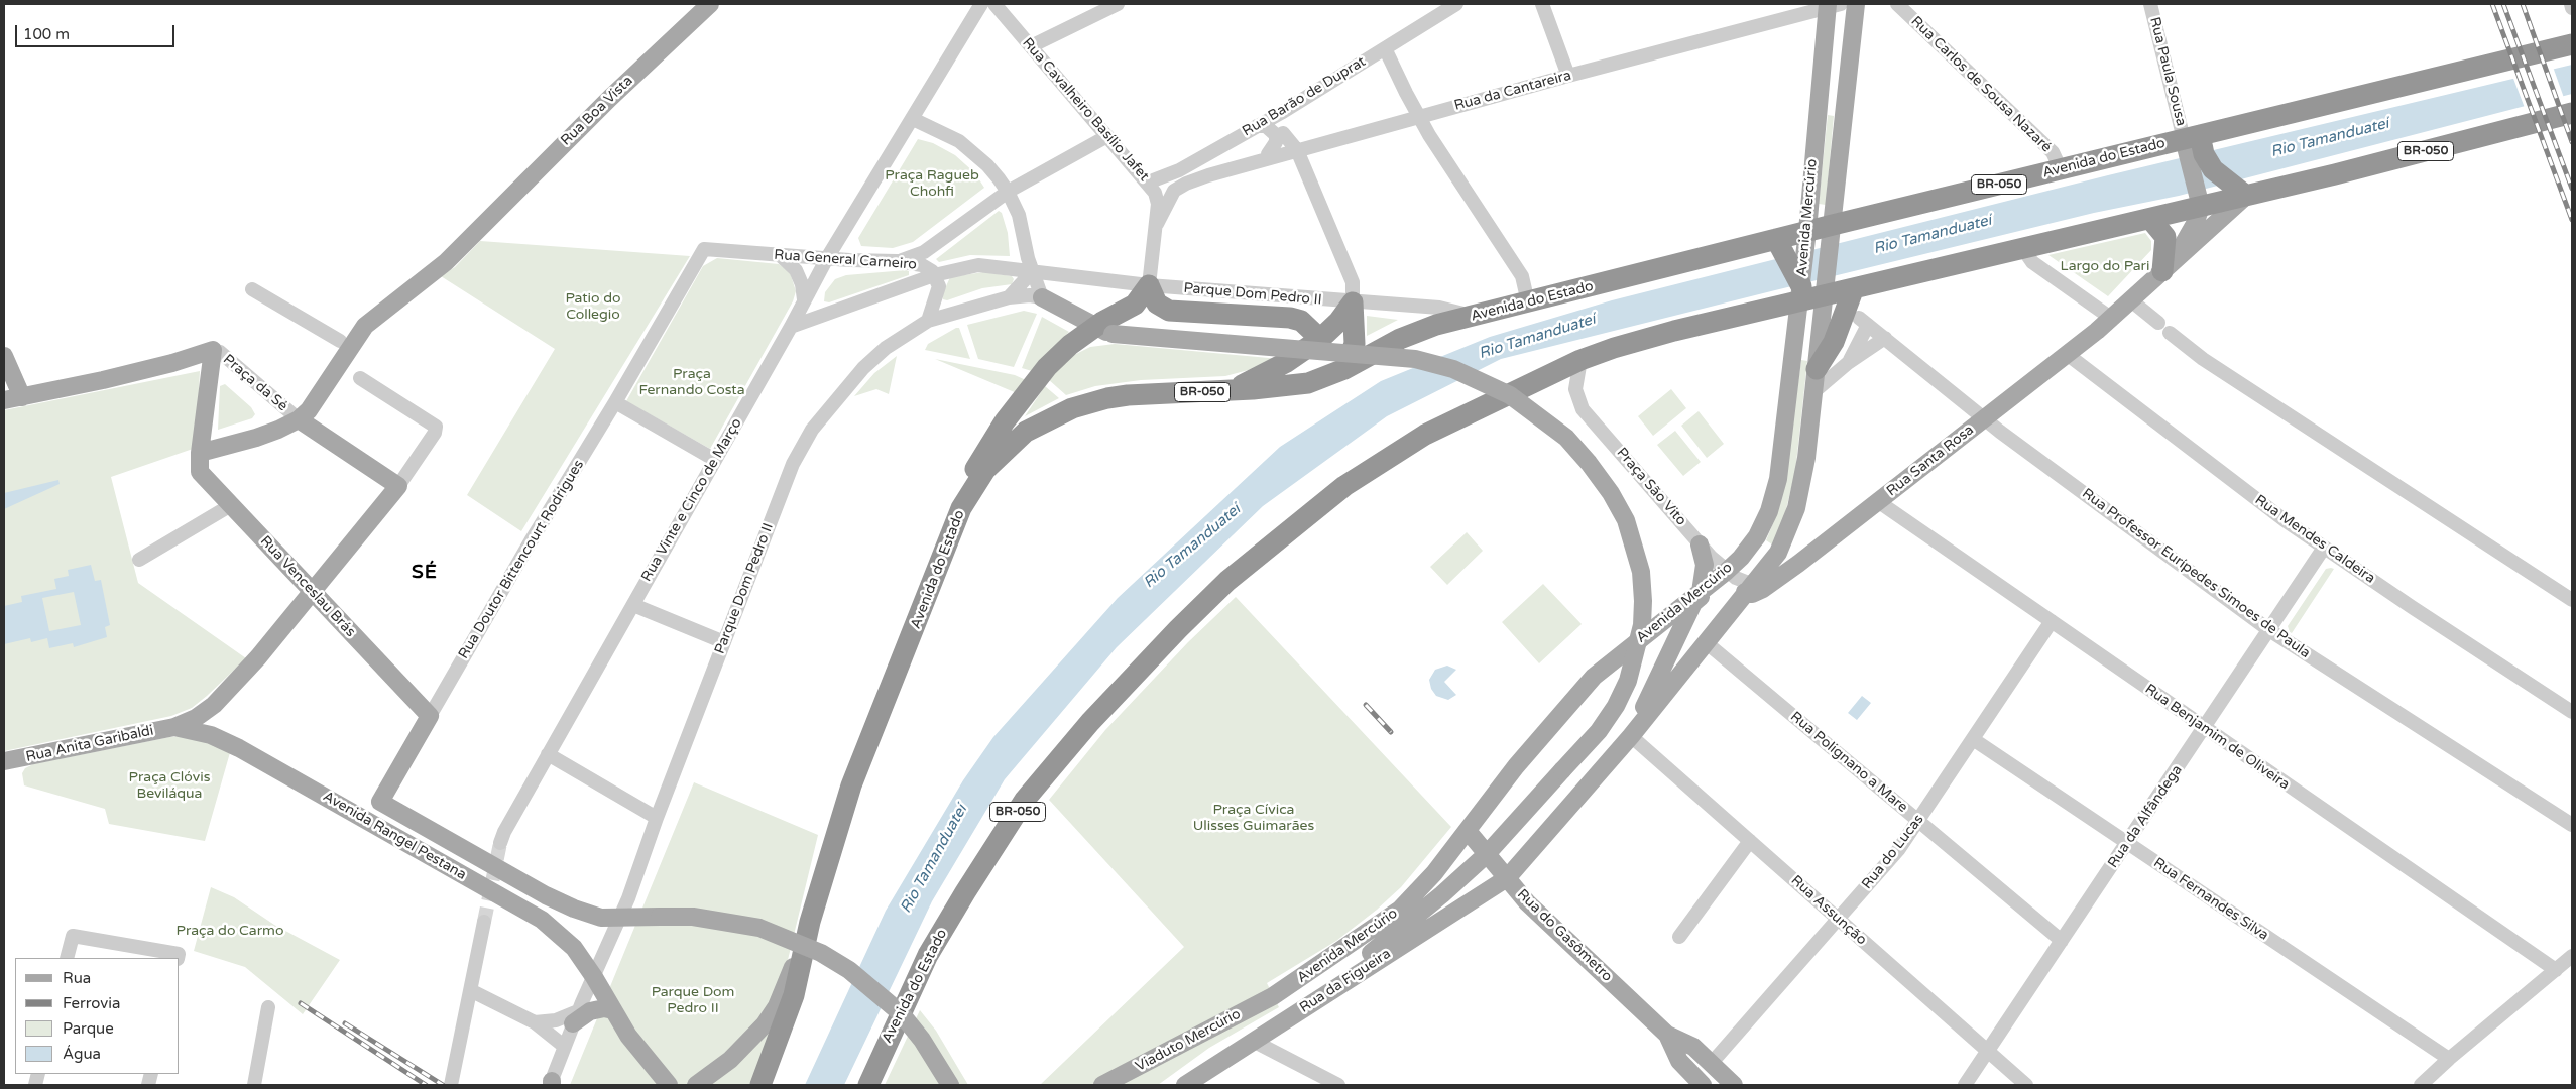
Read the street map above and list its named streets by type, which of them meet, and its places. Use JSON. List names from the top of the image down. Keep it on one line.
{"streets":{"highway":["BR-050","Avenida do Estado"],"main road":["Rua Boa Vista","Avenida Mercúrio","Praça da Sé","Rua Santa Rosa","Rua Venceslau Brás","Rua Anita Garibaldi","Avenida Rangel Pestana","Rua do Gasômetro","Rua da Figueira","Viaduto Mercúrio"],"street":["Rua Paula Sousa","Rua Carlos de Sousa Nazaré","Rua da Cantareira","Rua Barão de Duprat","Rua Cavalheiro Basílio Jafet","Rua General Carneiro","Parque Dom Pedro II","Praça São Vito","Rua Vinte e Cinco de Março","Rua Mendes Caldeira","Rua Doutor Bittencourt Rodrigues","Rua Professor Eurípedes Simoes de Paula","Rua Benjamim de Oliveira","Rua Polignano a Mare","Rua da Alfândega","Rua do Lucas","Rua Fernandes Silva","Rua Assunção"]},"crossings":[["Rua Paula Sousa","Avenida do Estado"],["Rua Carlos de Sousa Nazaré","Avenida do Estado"],["Rua da Cantareira","Rua Cavalheiro Basílio Jafet"],["Rua da Cantareira","Avenida Mercúrio"],["Rua Barão de Duprat","Rua Cavalheiro Basílio Jafet"],["Rua Cavalheiro Basílio Jafet","Parque Dom Pedro II"],["Rua Boa Vista","Praça da Sé"],["Avenida do Estado","Avenida Mercúrio"],["Avenida do Estado","Parque Dom Pedro II"],["Avenida do Estado","Praça São Vito"],["Avenida Mercúrio","Rua Santa Rosa"],["Avenida Mercúrio","Praça São Vito"],["Avenida Mercúrio","Rua Polignano a Mare"],["Avenida Mercúrio","Rua Assunção"],["Avenida Mercúrio","Rua do Gasômetro"],["Avenida Mercúrio","Rua da Figueira"],["Avenida Mercúrio","Viaduto Mercúrio"],["Rua General Carneiro","Parque Dom Pedro II"],["Rua General Carneiro","Rua Vinte e Cinco de Março"],["Rua General Carneiro","Rua Doutor Bittencourt Rodrigues"],["Parque Dom Pedro II","Avenida Rangel Pestana"],["Praça da Sé","Rua Venceslau Brás"],["Rua Santa Rosa","Praça São Vito"],["Rua Santa Rosa","Rua Mendes Caldeira"],["Rua Santa Rosa","Rua Professor Eurípedes Simoes de Paula"],["Rua Santa Rosa","Rua Benjamim de Oliveira"],["Rua Mendes Caldeira","Rua da Alfândega"],["Rua Doutor Bittencourt Rodrigues","Rua Venceslau Brás"],["Rua Professor Eurípedes Simoes de Paula","Rua da Alfândega"],["Rua Benjamim de Oliveira","Rua da Alfândega"],["Rua Benjamim de Oliveira","Rua do Lucas"],["Rua Anita Garibaldi","Avenida Rangel Pestana"],["Rua Polignano a Mare","Rua da Alfândega"],["Rua Polignano a Mare","Rua do Lucas"],["Rua da Alfândega","Rua Fernandes Silva"],["Rua da Alfândega","Rua Assunção"],["Rua do Lucas","Rua Fernandes Silva"],["Rua do Lucas","Rua Assunção"],["Rua do Lucas","Rua do Gasômetro"],["Rua do Gasômetro","Rua da Figueira"]],"districts":["SÉ"],"water":["Rio Tamanduateí"],"parks":["Praça Ragueb Chohfi","Largo do Pari","Patio do Collegio","Praça Fernando Costa","Praça Clóvis Beviláqua","Praça Cívica Ulisses Guimarães","Praça do Carmo","Parque Dom Pedro II"],"legend":["Rua","Ferrovia","Parque","Água"],"scale_bar":"100 m"}
